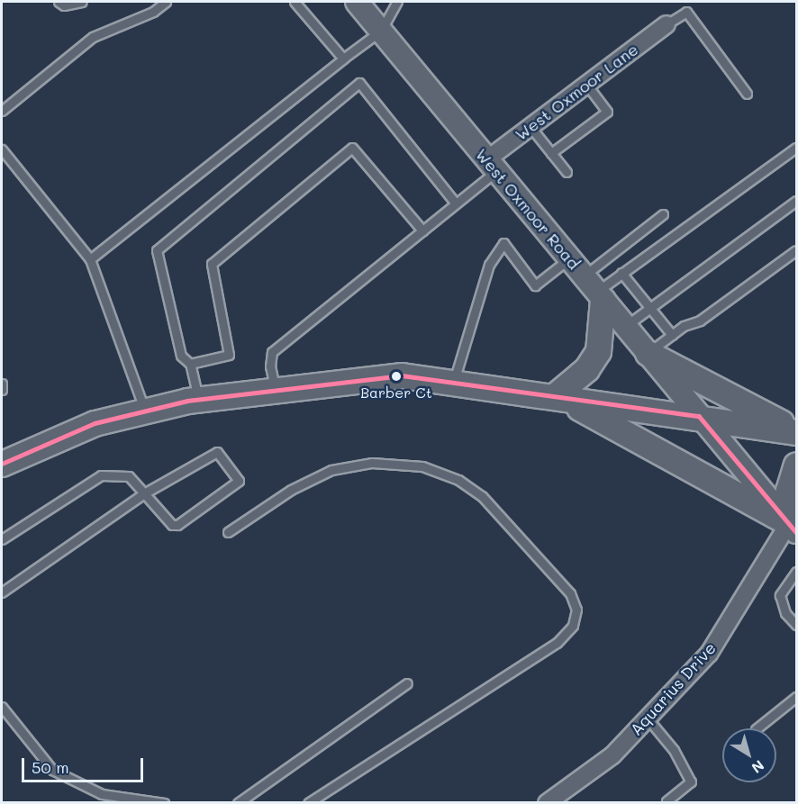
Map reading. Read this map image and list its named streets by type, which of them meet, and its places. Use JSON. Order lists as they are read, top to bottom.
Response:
{
  "streets": {
    "street": ["West Oxmoor Lane", "West Oxmoor Road", "Aquarius Drive"]
  },
  "crossings": [
    ["West Oxmoor Lane", "West Oxmoor Road"],
    ["West Oxmoor Road", "Aquarius Drive"]
  ],
  "places": ["Barber Ct"],
  "scale_bar": "50 m",
  "north": "bottom right"
}
